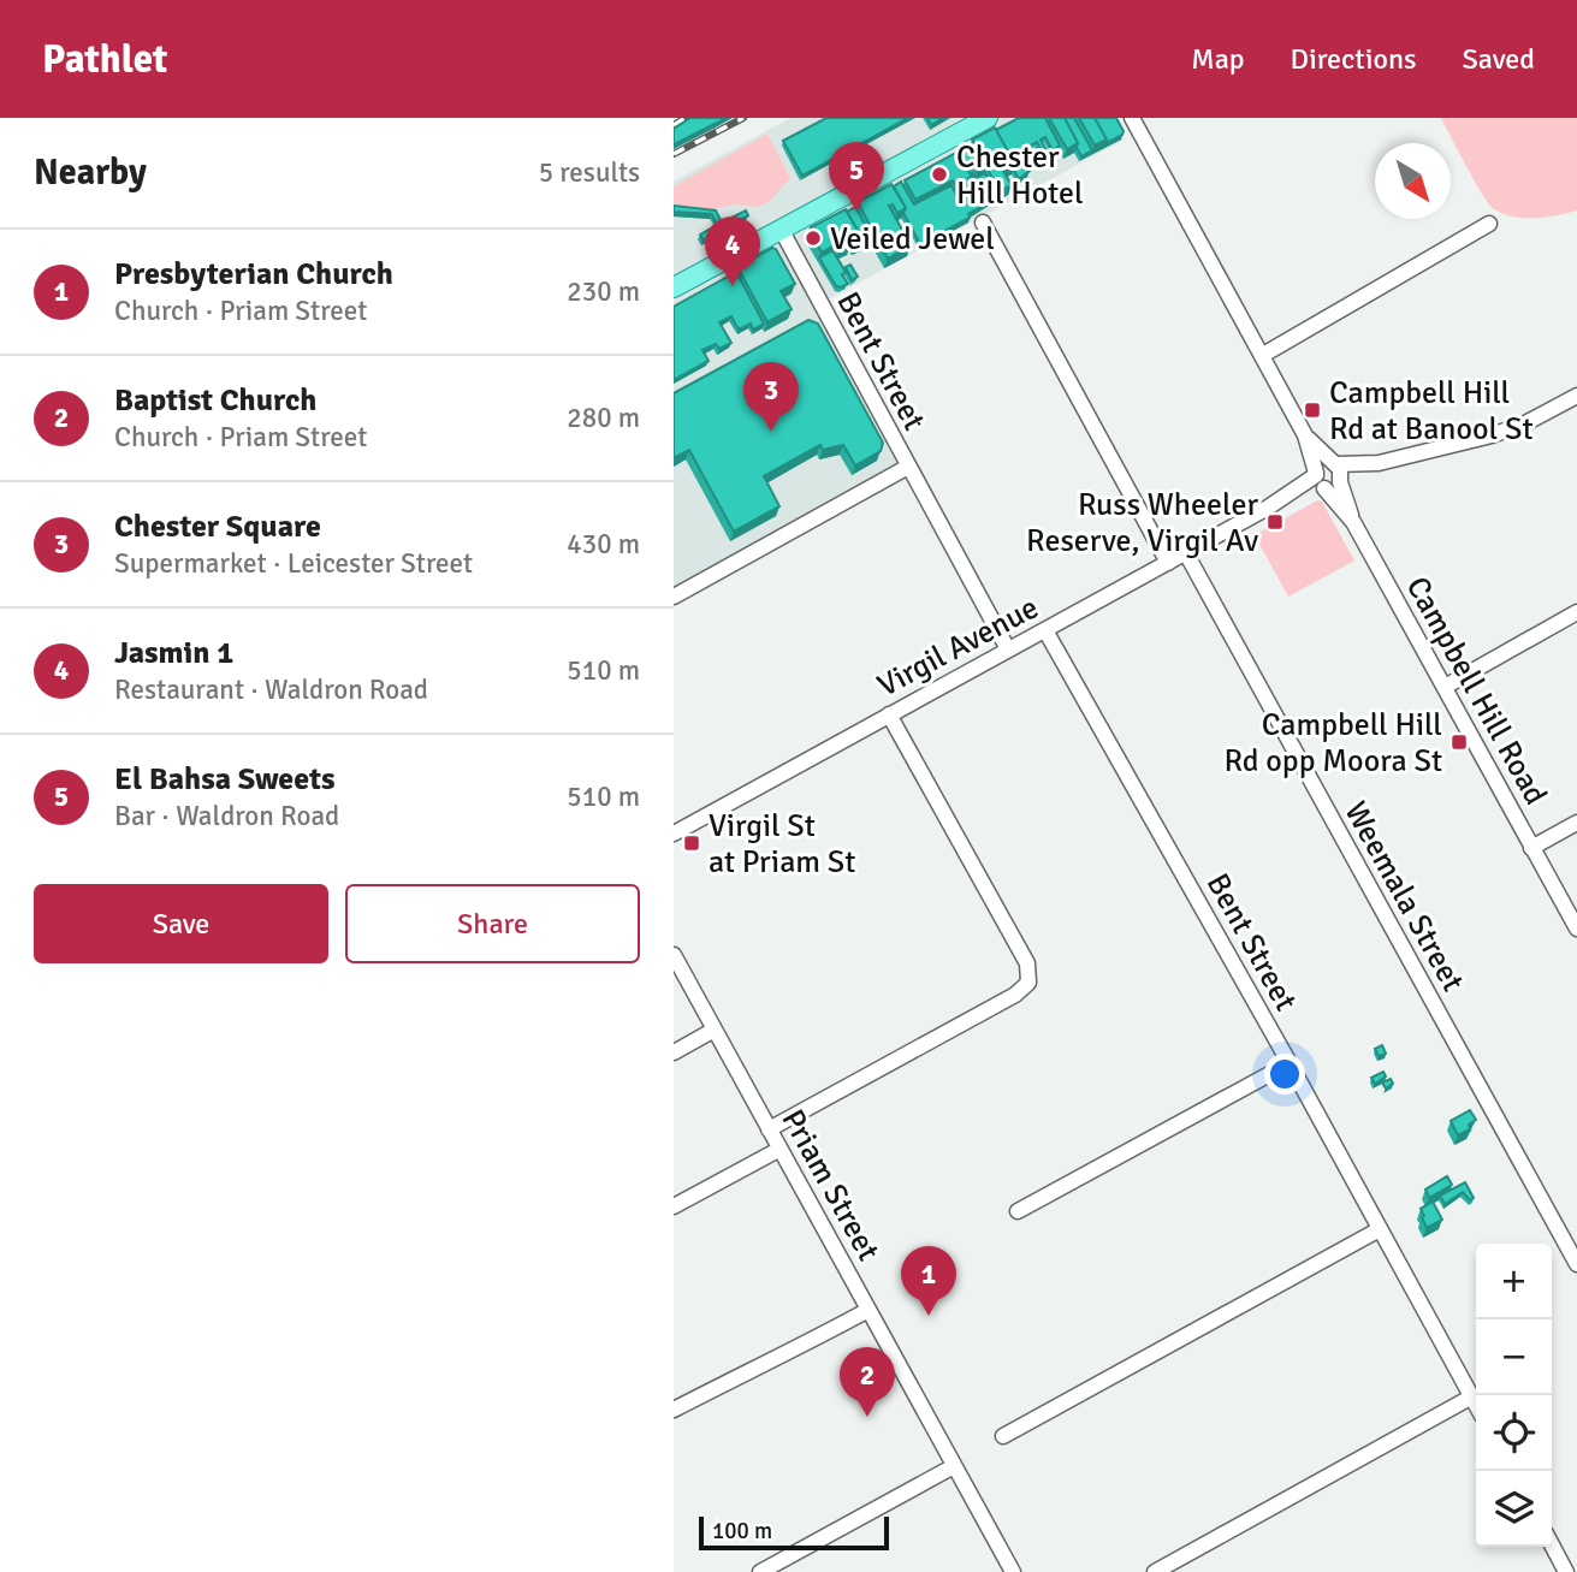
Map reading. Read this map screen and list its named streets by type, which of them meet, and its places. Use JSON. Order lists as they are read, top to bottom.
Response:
{
  "streets": {
    "street": [
      "Bent Street",
      "Virgil Avenue",
      "Campbell Hill Road",
      "Weemala Street",
      "Priam Street"
    ]
  },
  "crossings": [
    ["Bent Street", "Virgil Avenue"],
    ["Virgil Avenue", "Campbell Hill Road"],
    ["Virgil Avenue", "Weemala Street"]
  ],
  "places": {
    "other": ["Chester Hill Hotel", "Veiled Jewel"],
    "transit": [
      "Campbell Hill Rd at Banool St",
      "Russ Wheeler Reserve, Virgil Av",
      "Campbell Hill Rd opp Moora St",
      "Virgil St at Priam St"
    ]
  },
  "scale_bar": "100 m",
  "north": "bottom right",
  "page": {
    "header": "Pathlet",
    "nav": ["Map", "Directions", "Saved"],
    "heading": ["Nearby", "5 results"],
    "pins": [
      "5",
      "4",
      "3",
      "1",
      "2"
    ],
    "list": [
      {
        "mark": "1",
        "name": "Presbyterian Church",
        "note": "Church · Priam Street",
        "value": "230 m"
      },
      {
        "mark": "2",
        "name": "Baptist Church",
        "note": "Church · Priam Street",
        "value": "280 m"
      },
      {
        "mark": "3",
        "name": "Chester Square",
        "note": "Supermarket · Leicester Street",
        "value": "430 m"
      },
      {
        "mark": "4",
        "name": "Jasmin 1",
        "note": "Restaurant · Waldron Road",
        "value": "510 m"
      },
      {
        "mark": "5",
        "name": "El Bahsa Sweets",
        "note": "Bar · Waldron Road",
        "value": "510 m"
      }
    ],
    "buttons": ["Save", "Share"],
    "map_buttons": ["+", "−"],
    "scale": "100 m"
  }
}
